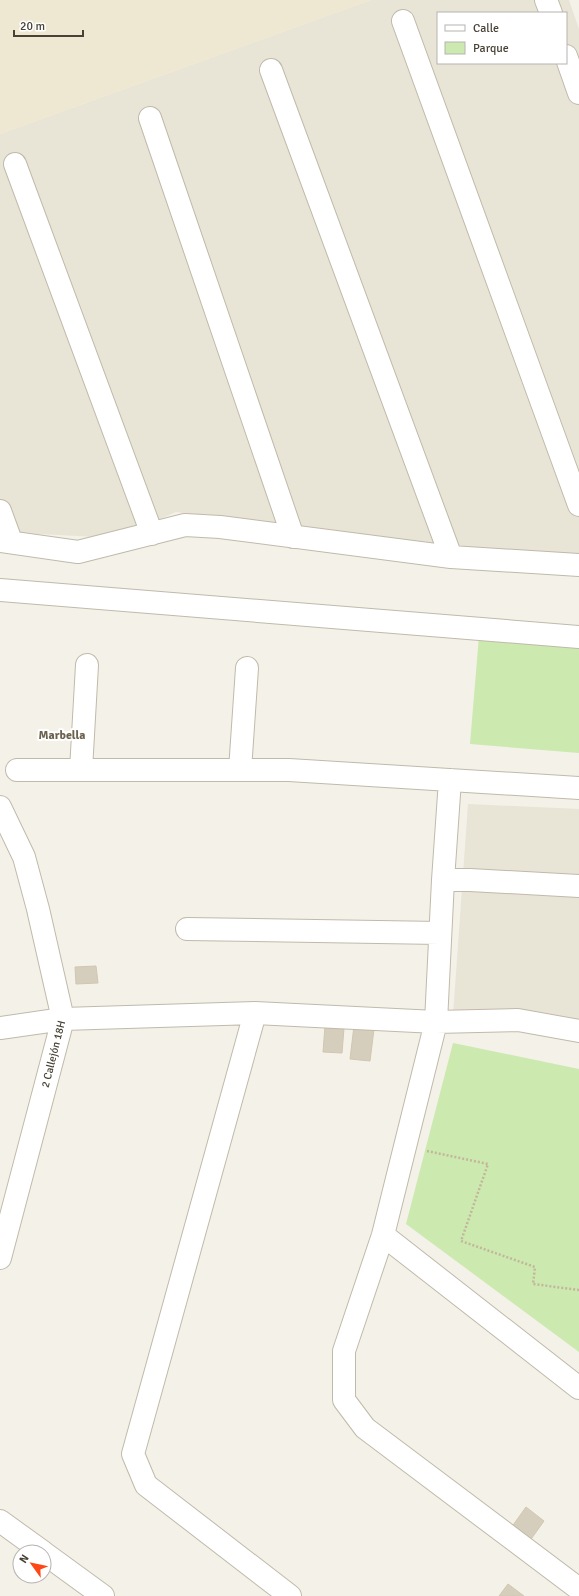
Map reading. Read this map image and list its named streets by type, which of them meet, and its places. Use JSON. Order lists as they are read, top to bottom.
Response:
{
  "streets": {
    "street": ["2 Callejón 18H"]
  },
  "districts": ["Marbella"],
  "legend": ["Calle", "Parque"],
  "scale_bar": "20 m",
  "north": "top left"
}
